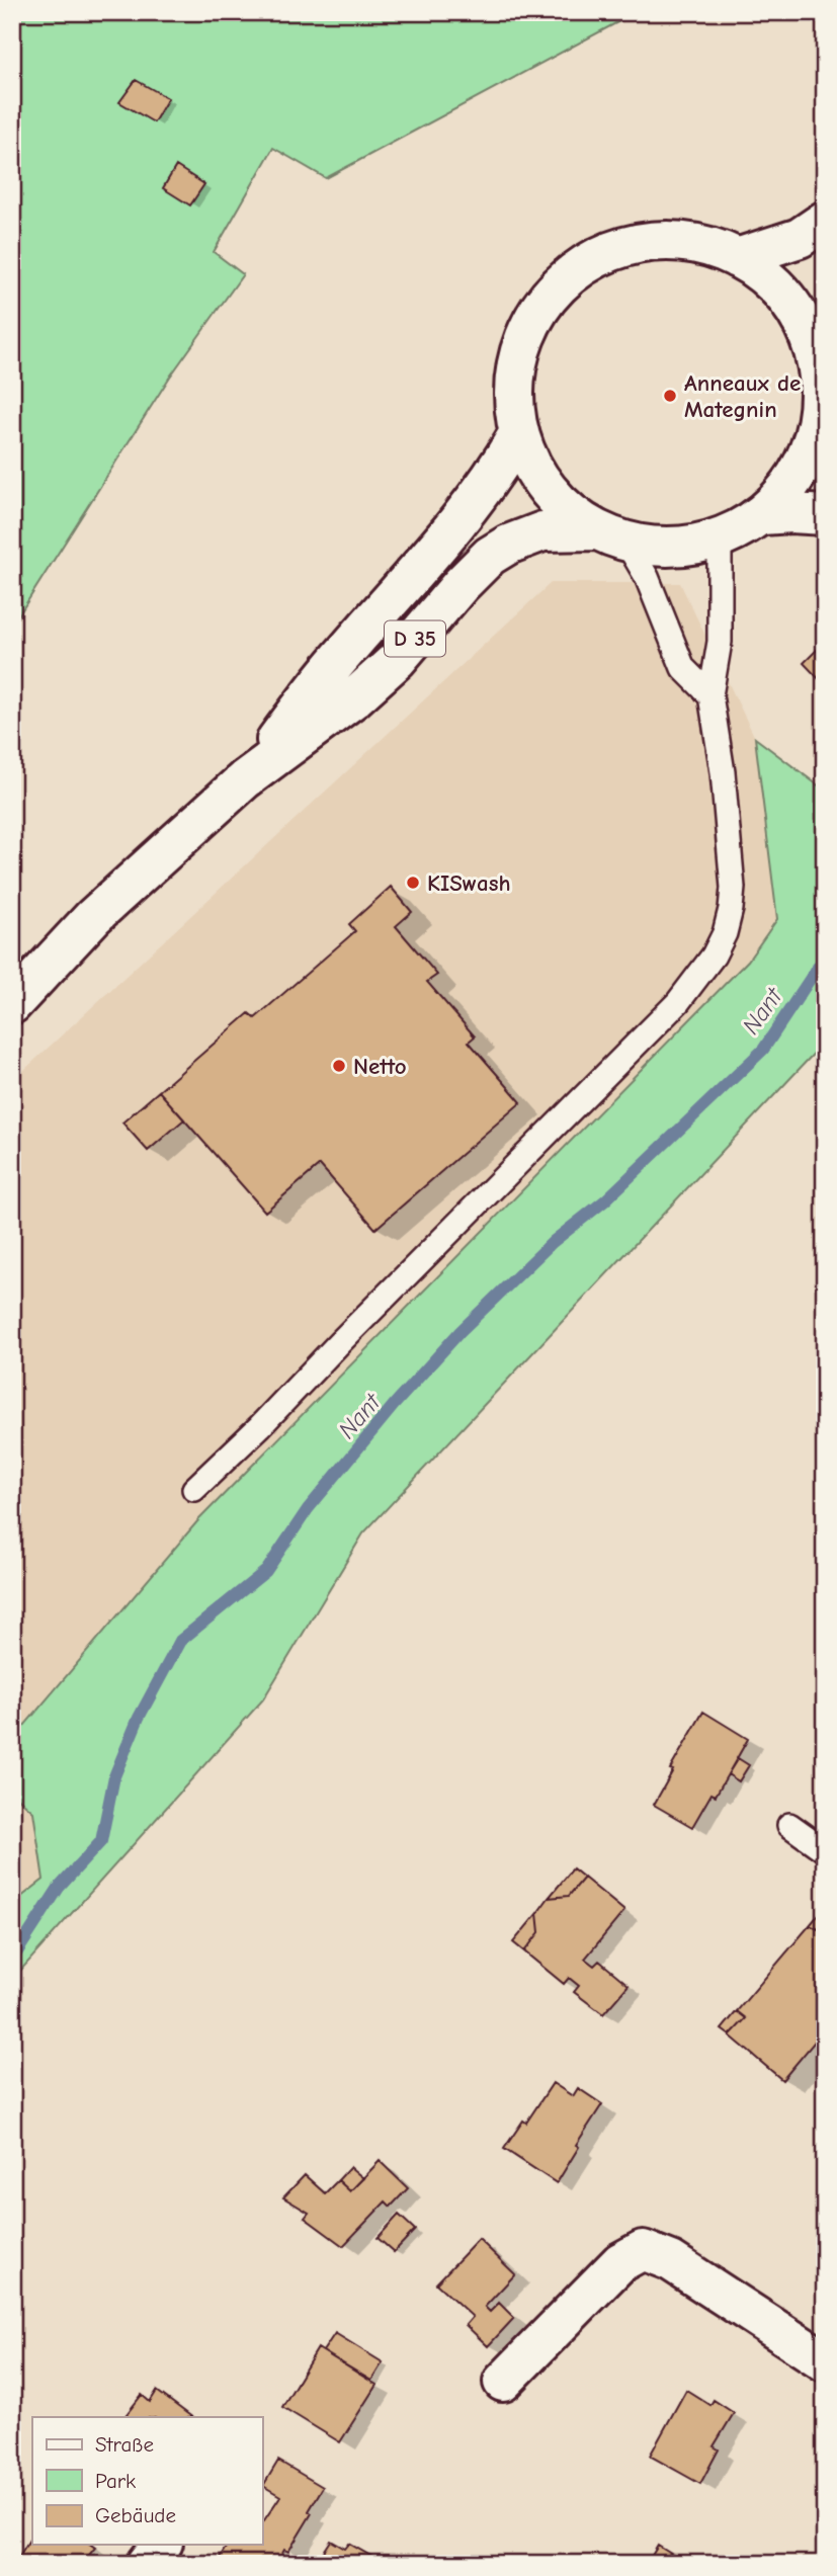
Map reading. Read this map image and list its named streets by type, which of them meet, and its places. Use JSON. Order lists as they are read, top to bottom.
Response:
{
  "streets": {
    "main road": ["D 35"]
  },
  "water": ["Nant"],
  "places": ["Anneaux de Mategnin", "KISwash", "Netto"],
  "legend": ["Straße", "Park", "Gebäude"]
}
